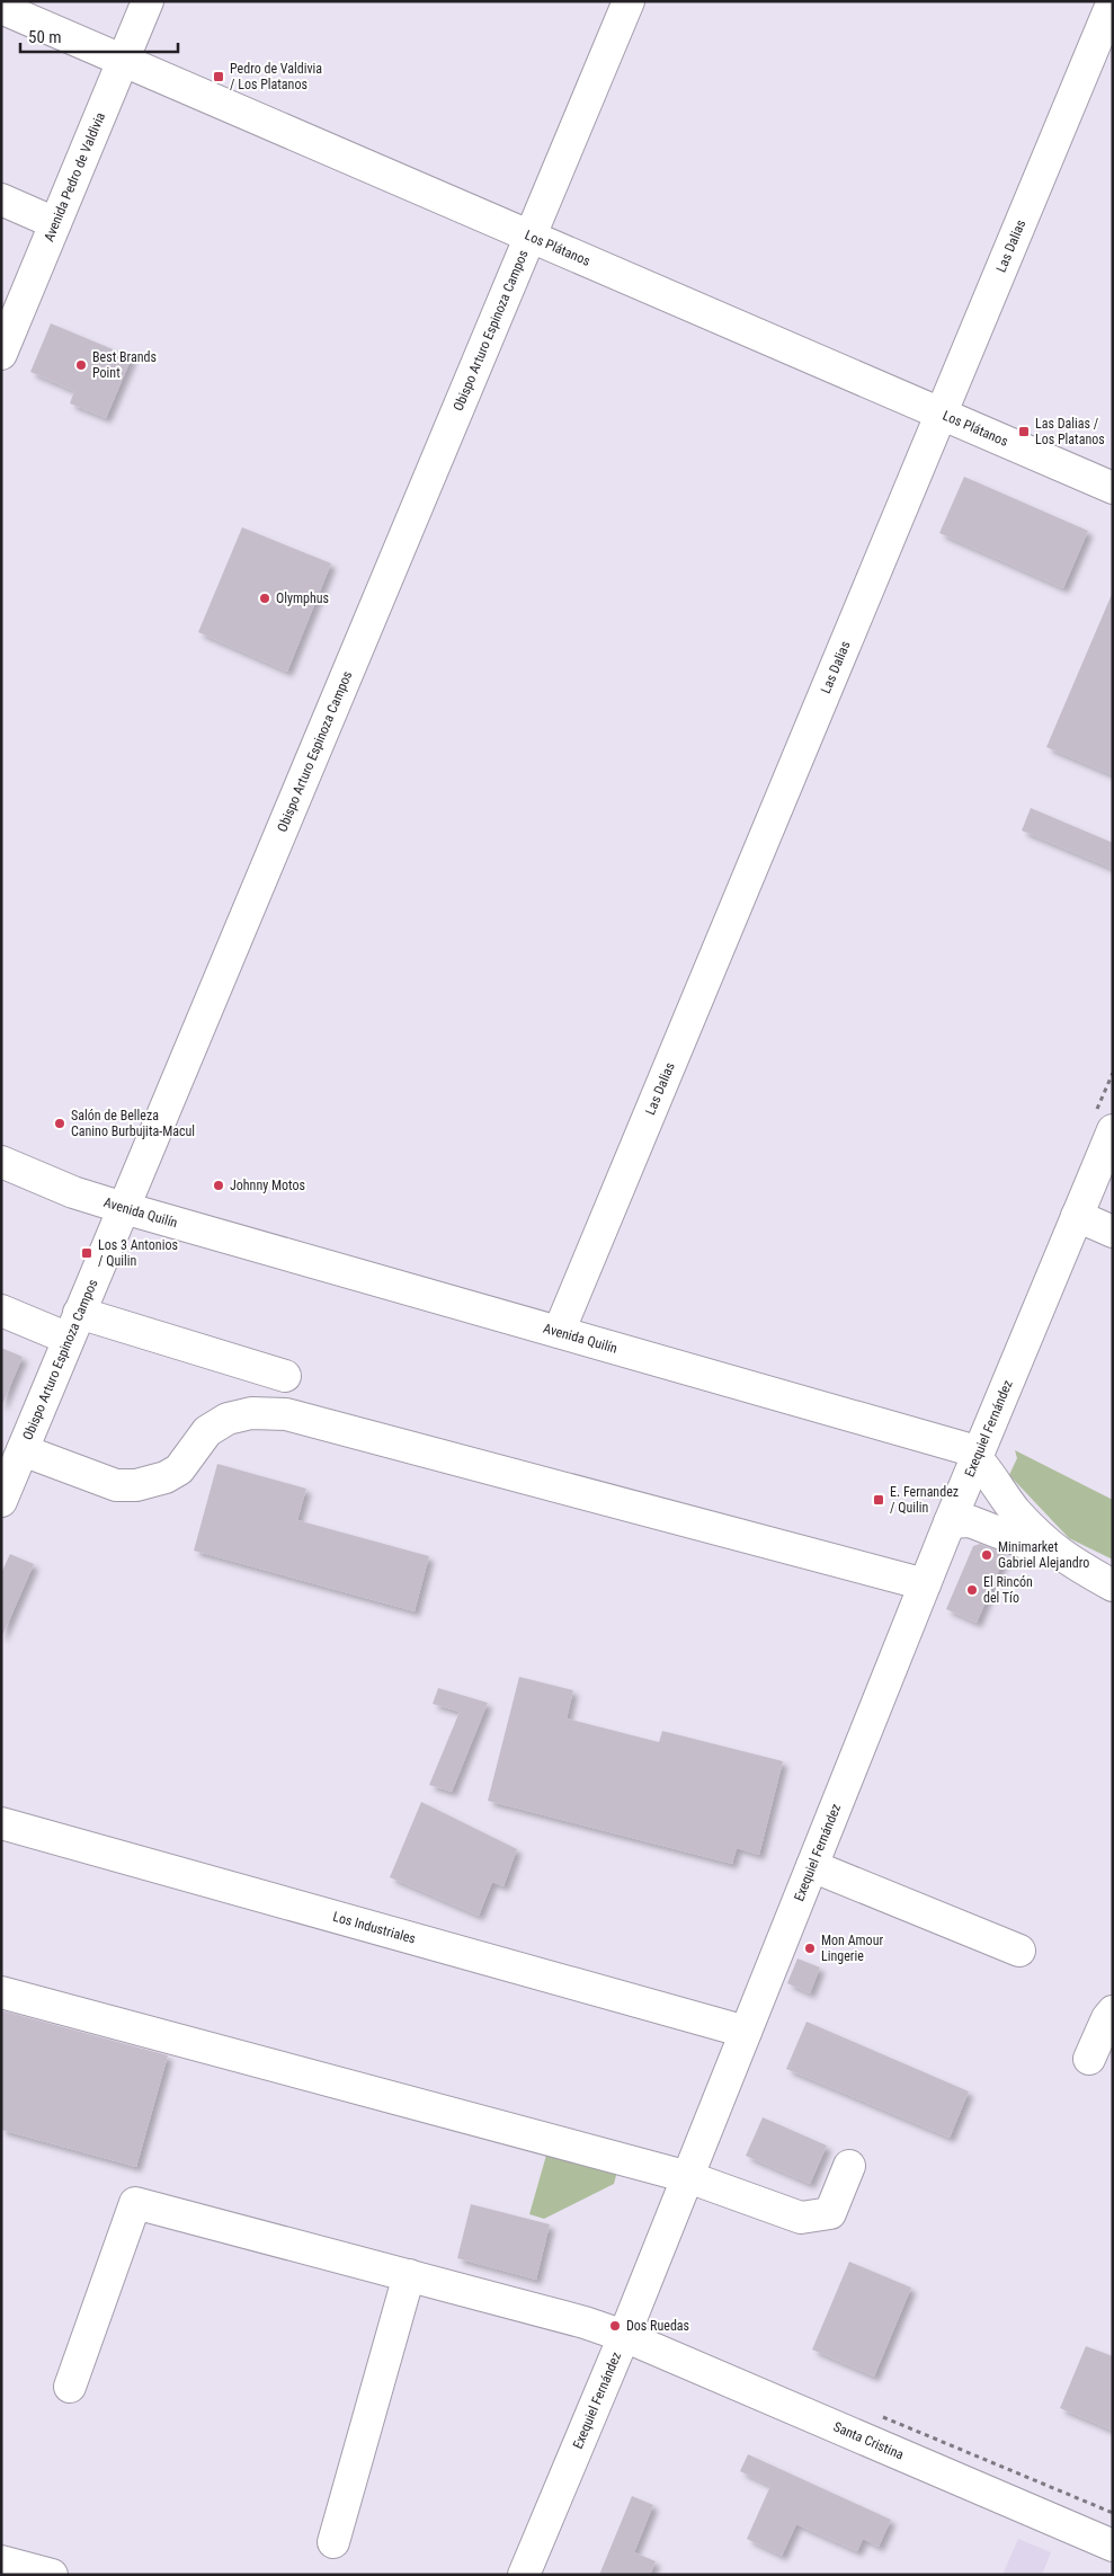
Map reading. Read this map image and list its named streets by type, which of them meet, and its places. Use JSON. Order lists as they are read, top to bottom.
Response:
{
  "streets": {
    "street": [
      "Avenida Pedro de Valdivia",
      "Las Dalias",
      "Los Plátanos",
      "Obispo Arturo Espinoza Campos",
      "Avenida Quilín",
      "Exequiel Fernández",
      "Los Industriales",
      "Santa Cristina"
    ]
  },
  "crossings": [
    ["Avenida Pedro de Valdivia", "Los Plátanos"],
    ["Las Dalias", "Los Plátanos"],
    ["Las Dalias", "Avenida Quilín"],
    ["Los Plátanos", "Obispo Arturo Espinoza Campos"],
    ["Obispo Arturo Espinoza Campos", "Avenida Quilín"],
    ["Avenida Quilín", "Exequiel Fernández"],
    ["Exequiel Fernández", "Los Industriales"],
    ["Exequiel Fernández", "Santa Cristina"]
  ],
  "places": {
    "transit": [
      "Pedro de Valdivia / Los Platanos",
      "Las Dalias / Los Platanos",
      "Los 3 Antonios / Quilin",
      "E. Fernandez / Quilin"
    ],
    "other": [
      "Best Brands Point",
      "Olymphus",
      "Salón de Belleza Canino Burbujita-Macul",
      "Johnny Motos",
      "Minimarket Gabriel Alejandro",
      "El Rincón del Tío",
      "Mon Amour Lingerie",
      "Dos Ruedas"
    ]
  },
  "scale_bar": "50 m"
}
